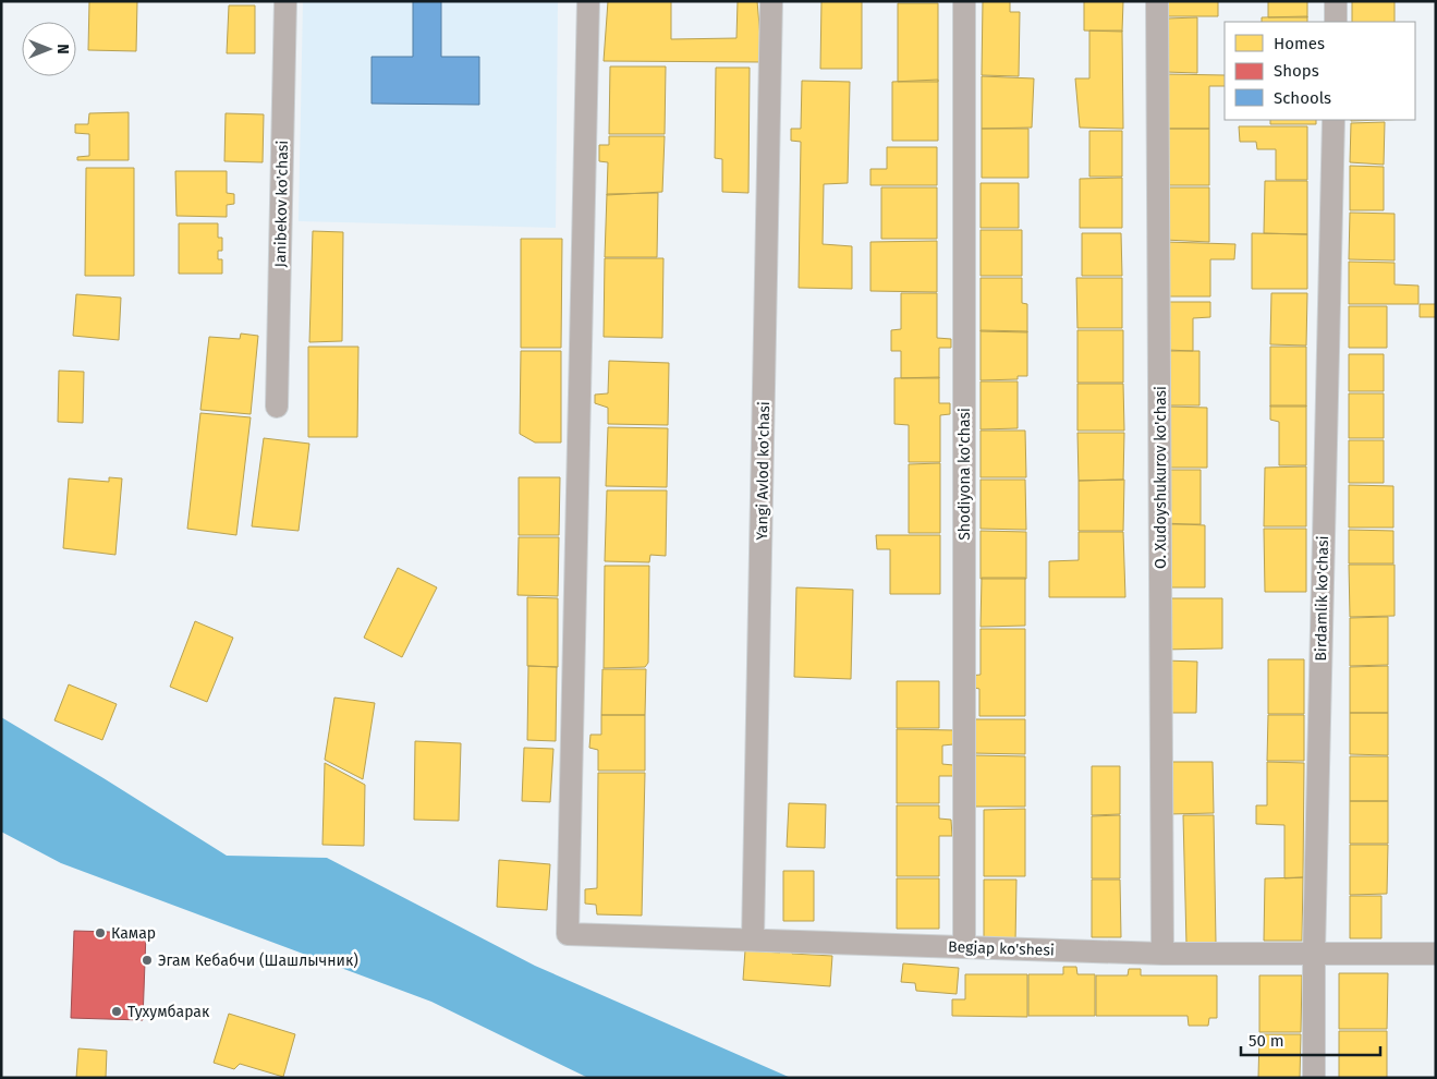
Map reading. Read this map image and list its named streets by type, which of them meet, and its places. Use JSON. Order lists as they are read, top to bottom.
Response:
{
  "streets": {
    "street": [
      "Janibekov ko'chasi",
      "Yangi Avlod ko'chasi",
      "Shodiyona ko'chasi",
      "O. Xudoyshukurov ko'chasi",
      "Birdamlik ko'chasi",
      "Begjap ko'shesi"
    ]
  },
  "crossings": [
    ["Yangi Avlod ko'chasi", "Begjap ko'shesi"],
    ["Shodiyona ko'chasi", "Begjap ko'shesi"],
    ["O. Xudoyshukurov ko'chasi", "Begjap ko'shesi"],
    ["Birdamlik ko'chasi", "Begjap ko'shesi"]
  ],
  "places": ["Камар", "Эгам Кебабчи (Шашлычник)", "Тухумбарак"],
  "legend": ["Homes", "Shops", "Schools"],
  "scale_bar": "50 m",
  "north": "right"
}
